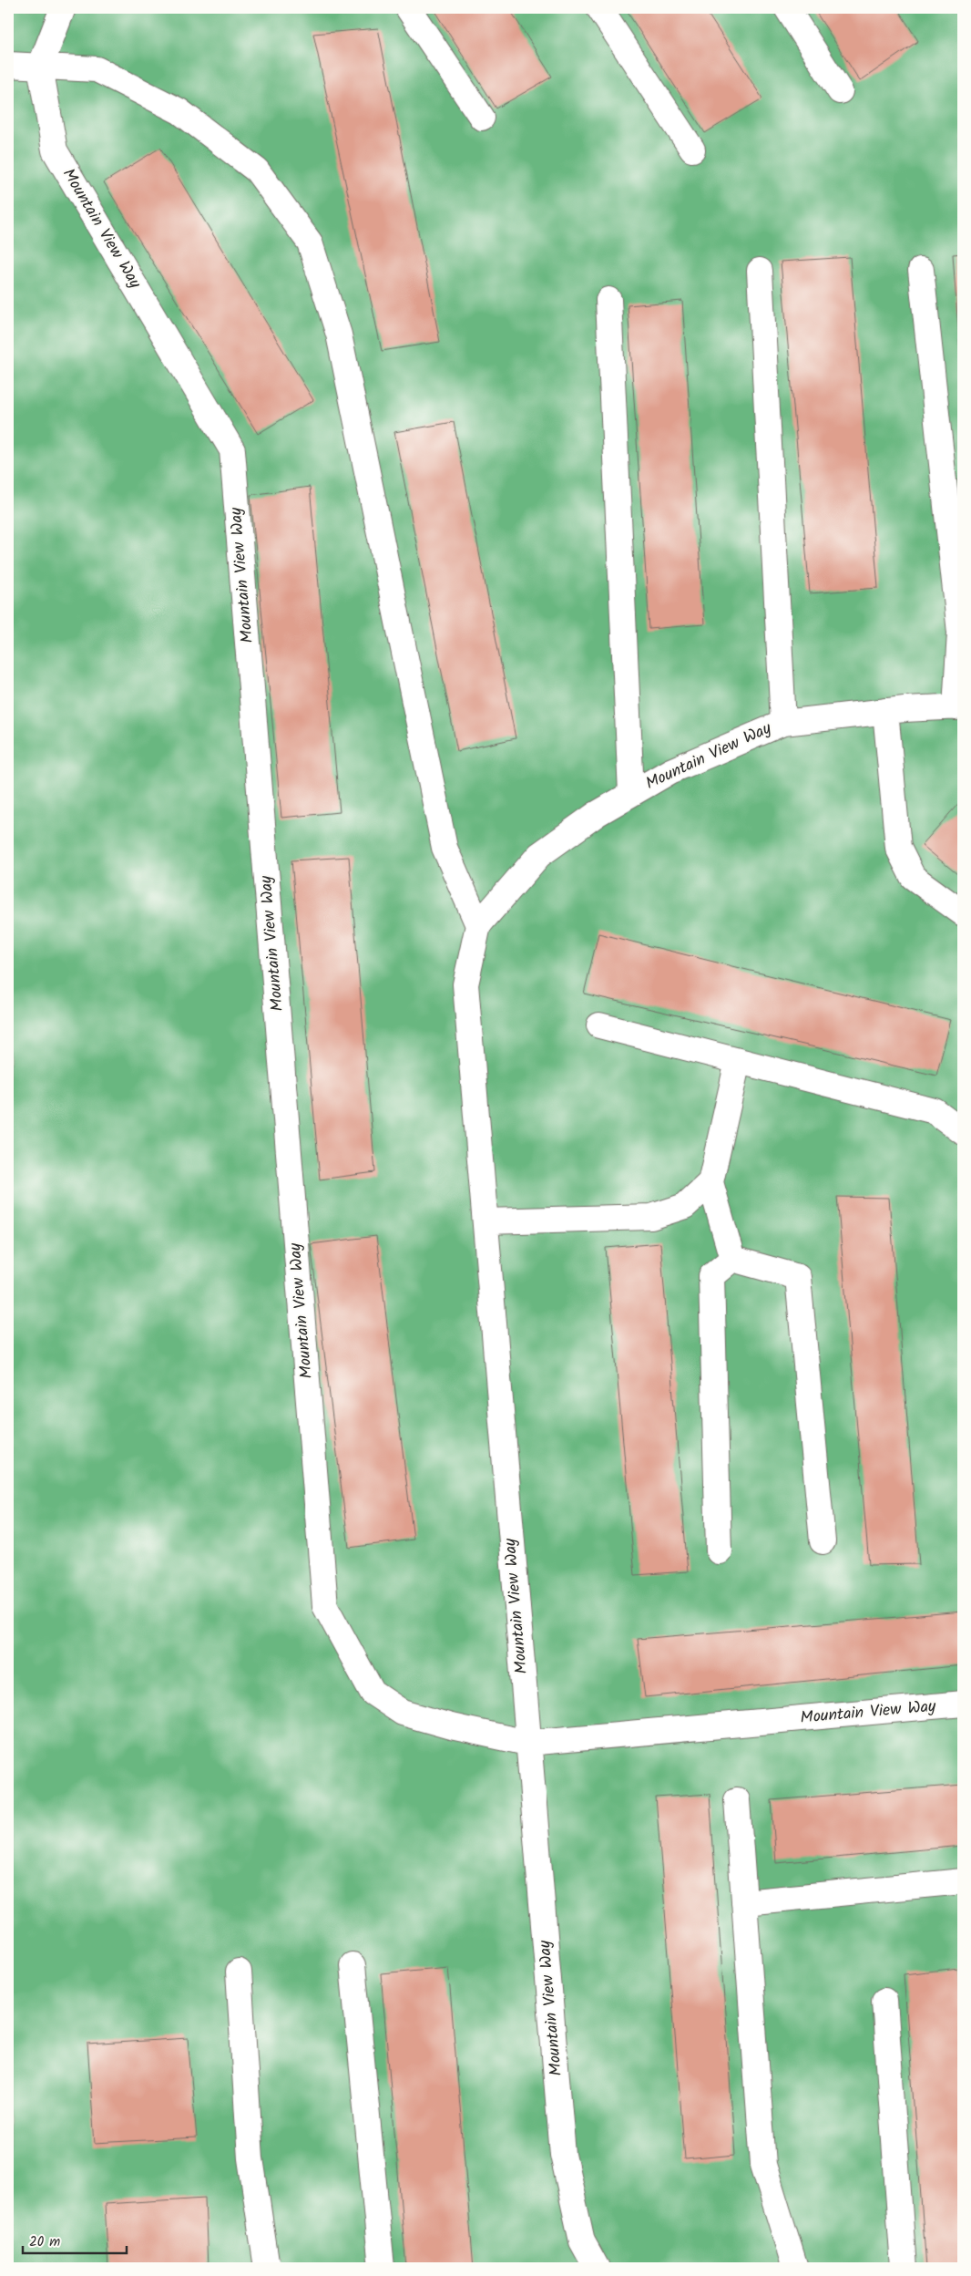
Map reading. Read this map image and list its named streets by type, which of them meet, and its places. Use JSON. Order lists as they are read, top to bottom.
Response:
{
  "streets": {
    "street": ["Mountain View Way"]
  },
  "scale_bar": "20 m"
}
